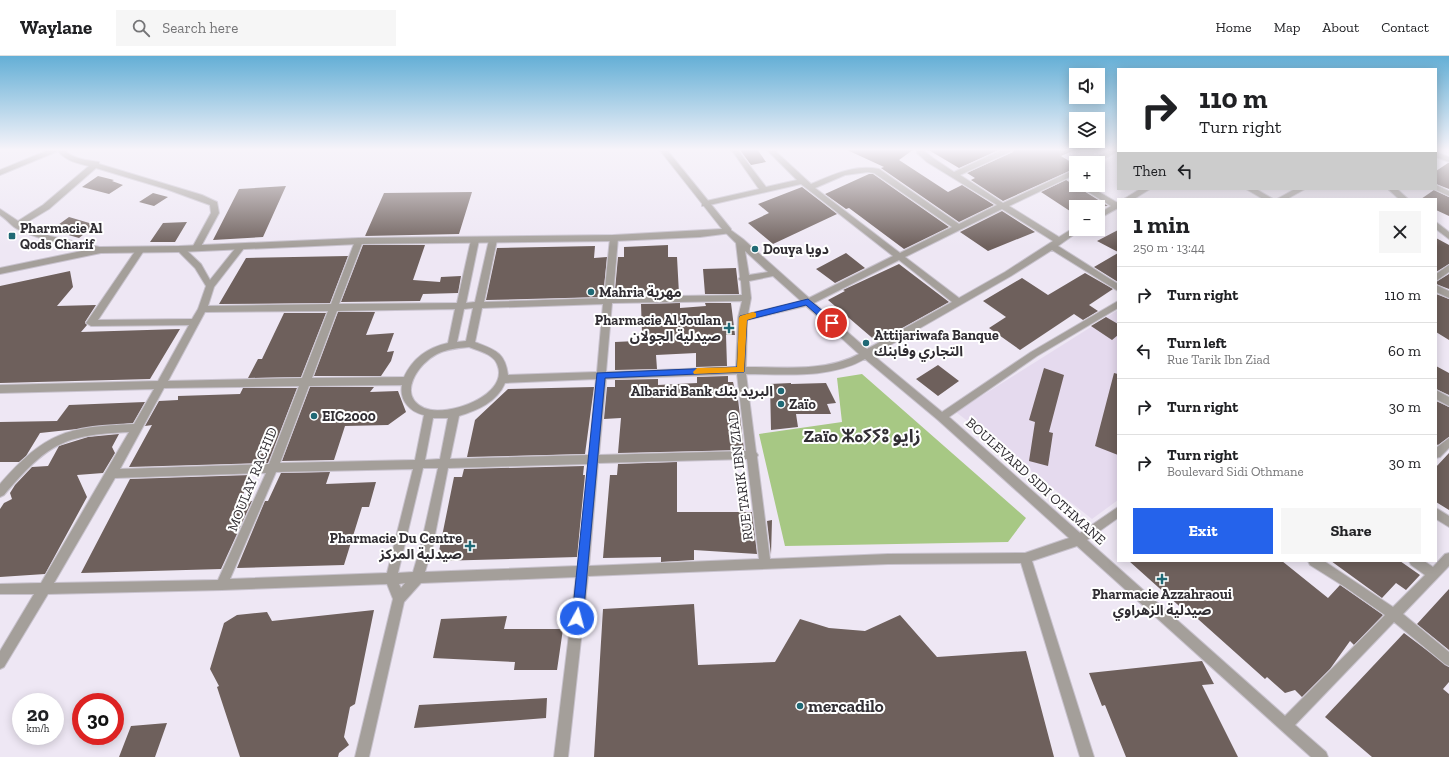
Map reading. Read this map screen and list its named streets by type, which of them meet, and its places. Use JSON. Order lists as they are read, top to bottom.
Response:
{
  "streets": {
    "street": ["RUE TARIK IBN ZIAD", "MOULAY RACHID", "BOULEVARD SIDI OTHMANE"]
  },
  "crossings": [
    ["RUE TARIK IBN ZIAD", "BOULEVARD SIDI OTHMANE"]
  ],
  "districts": ["Zaïo ⵣⴰⵢⵢⵓ زايو"],
  "places": {
    "transit": ["Pharmacie Al Qods Charif"],
    "other": [
      "Douya دويا",
      "Mahria مهرية",
      "Attijariwafa Banque التجاري وفابنك",
      "Albarid Bank البريد بنك",
      "Zaïo",
      "EIC2000",
      "mercadilo"
    ],
    "health": ["Pharmacie Al Joulan صيدلية الجولان", "Pharmacie Du Centre صيدلية المركز", "Pharmacie Azzahraoui صيدلية الزهراوي"]
  },
  "page": {
    "header": "Waylane",
    "search": "Search here",
    "nav": [
      "Home",
      "Map",
      "About",
      "Contact"
    ],
    "map_buttons": ["+", "−"],
    "turn": ["110 m", "Turn right"],
    "then": "Then",
    "heading": ["1 min", "250 m · 13:44"],
    "list": [
      {
        "name": "Turn right",
        "value": "110 m"
      },
      {
        "name": "Turn left",
        "note": "Rue Tarik Ibn Ziad",
        "value": "60 m"
      },
      {
        "name": "Turn right",
        "value": "30 m"
      },
      {
        "name": "Turn right",
        "note": "Boulevard Sidi Othmane",
        "value": "30 m"
      }
    ],
    "buttons": ["Exit", "Share"],
    "speed": "20 km/h",
    "limit": "30"
  }
}
